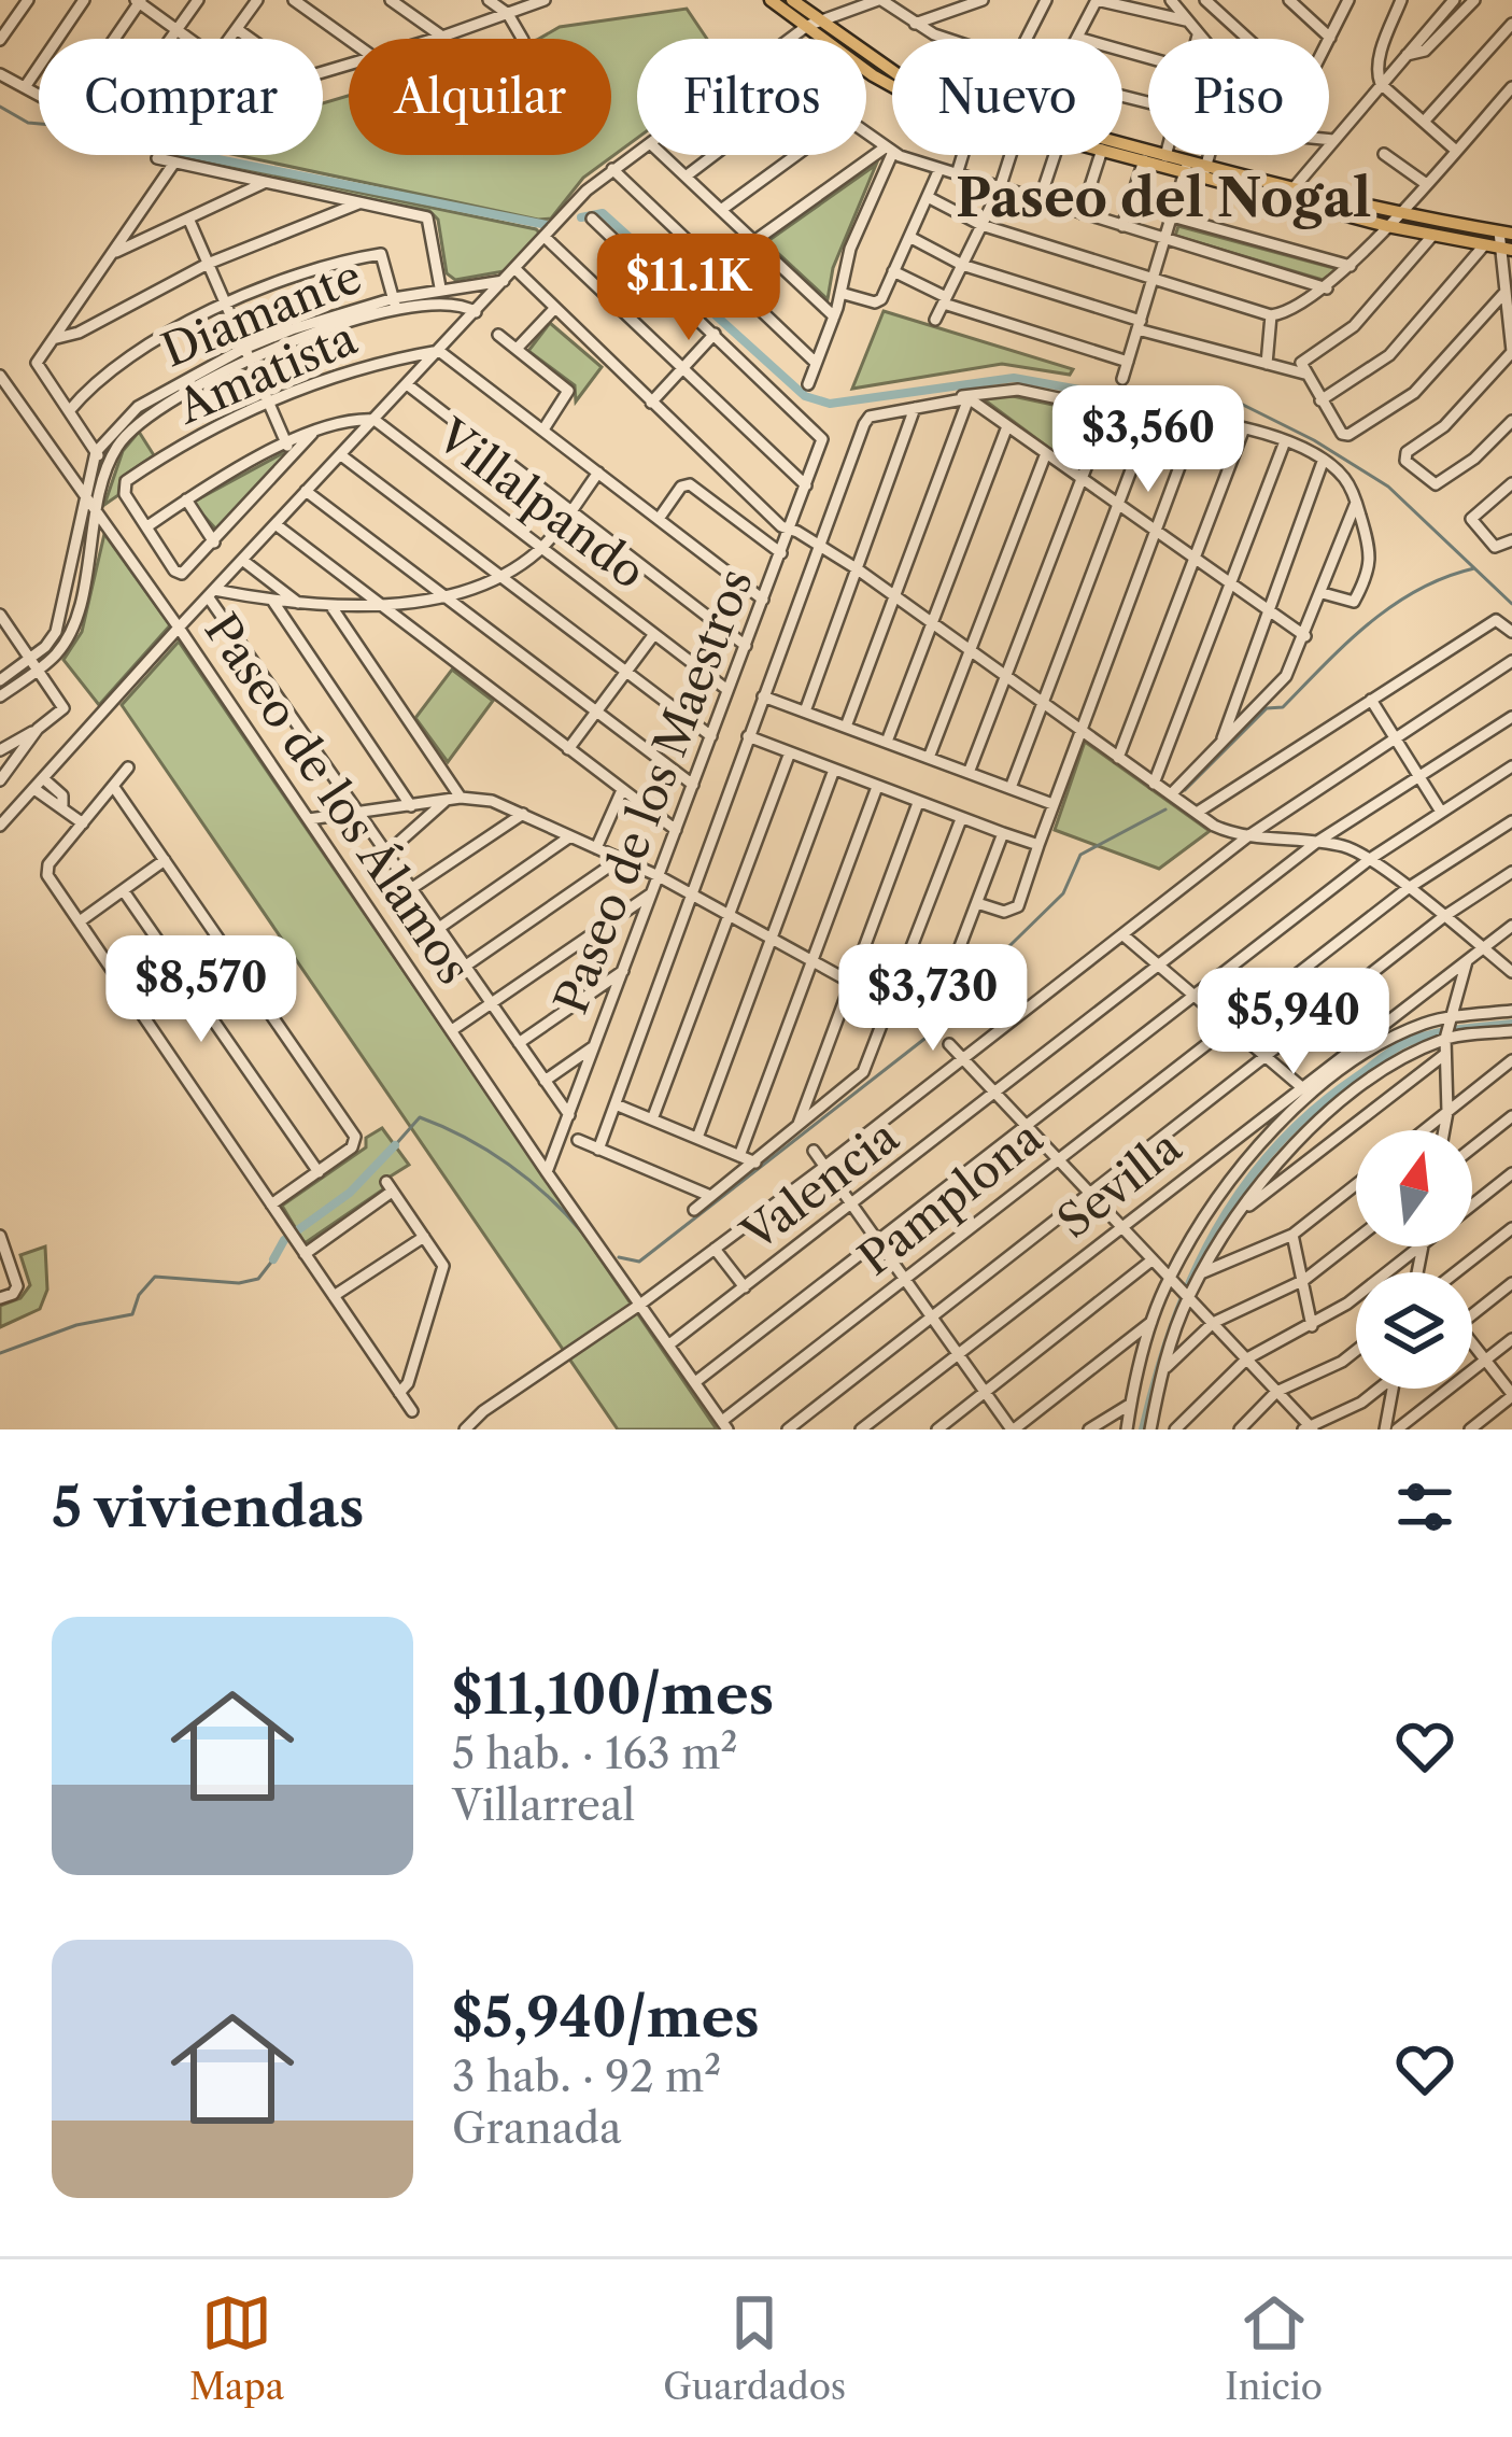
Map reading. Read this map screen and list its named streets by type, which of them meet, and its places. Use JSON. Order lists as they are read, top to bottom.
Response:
{
  "streets": {
    "street": [
      "Diamante",
      "Amatista",
      "Villalpando",
      "Paseo de los Maestros",
      "Paseo de los Álamos",
      "Sevilla",
      "Valencia",
      "Pamplona"
    ]
  },
  "crossings": [
    ["Diamante", "Paseo de los Álamos"],
    ["Villalpando", "Paseo de los Maestros"],
    ["Paseo de los Maestros", "Paseo de los Álamos"],
    ["Paseo de los Álamos", "Valencia"],
    ["Paseo de los Álamos", "Pamplona"]
  ],
  "districts": ["Paseo del Nogal"],
  "north": "top",
  "page": {
    "chip": [
      "Comprar",
      "Alquilar",
      "Filtros",
      "Nuevo",
      "Piso"
    ],
    "price": [
      "$11.1K",
      "$3,560",
      "$8,570",
      "$3,730",
      "$5,940"
    ],
    "heading": "5 viviendas",
    "list": [
      {
        "name": "$11,100/mes",
        "note": "5 hab. · 163 m² · Villarreal"
      },
      {
        "name": "$5,940/mes",
        "note": "3 hab. · 92 m² · Granada"
      }
    ],
    "tabs": ["Mapa", "Guardados", "Inicio"]
  }
}
